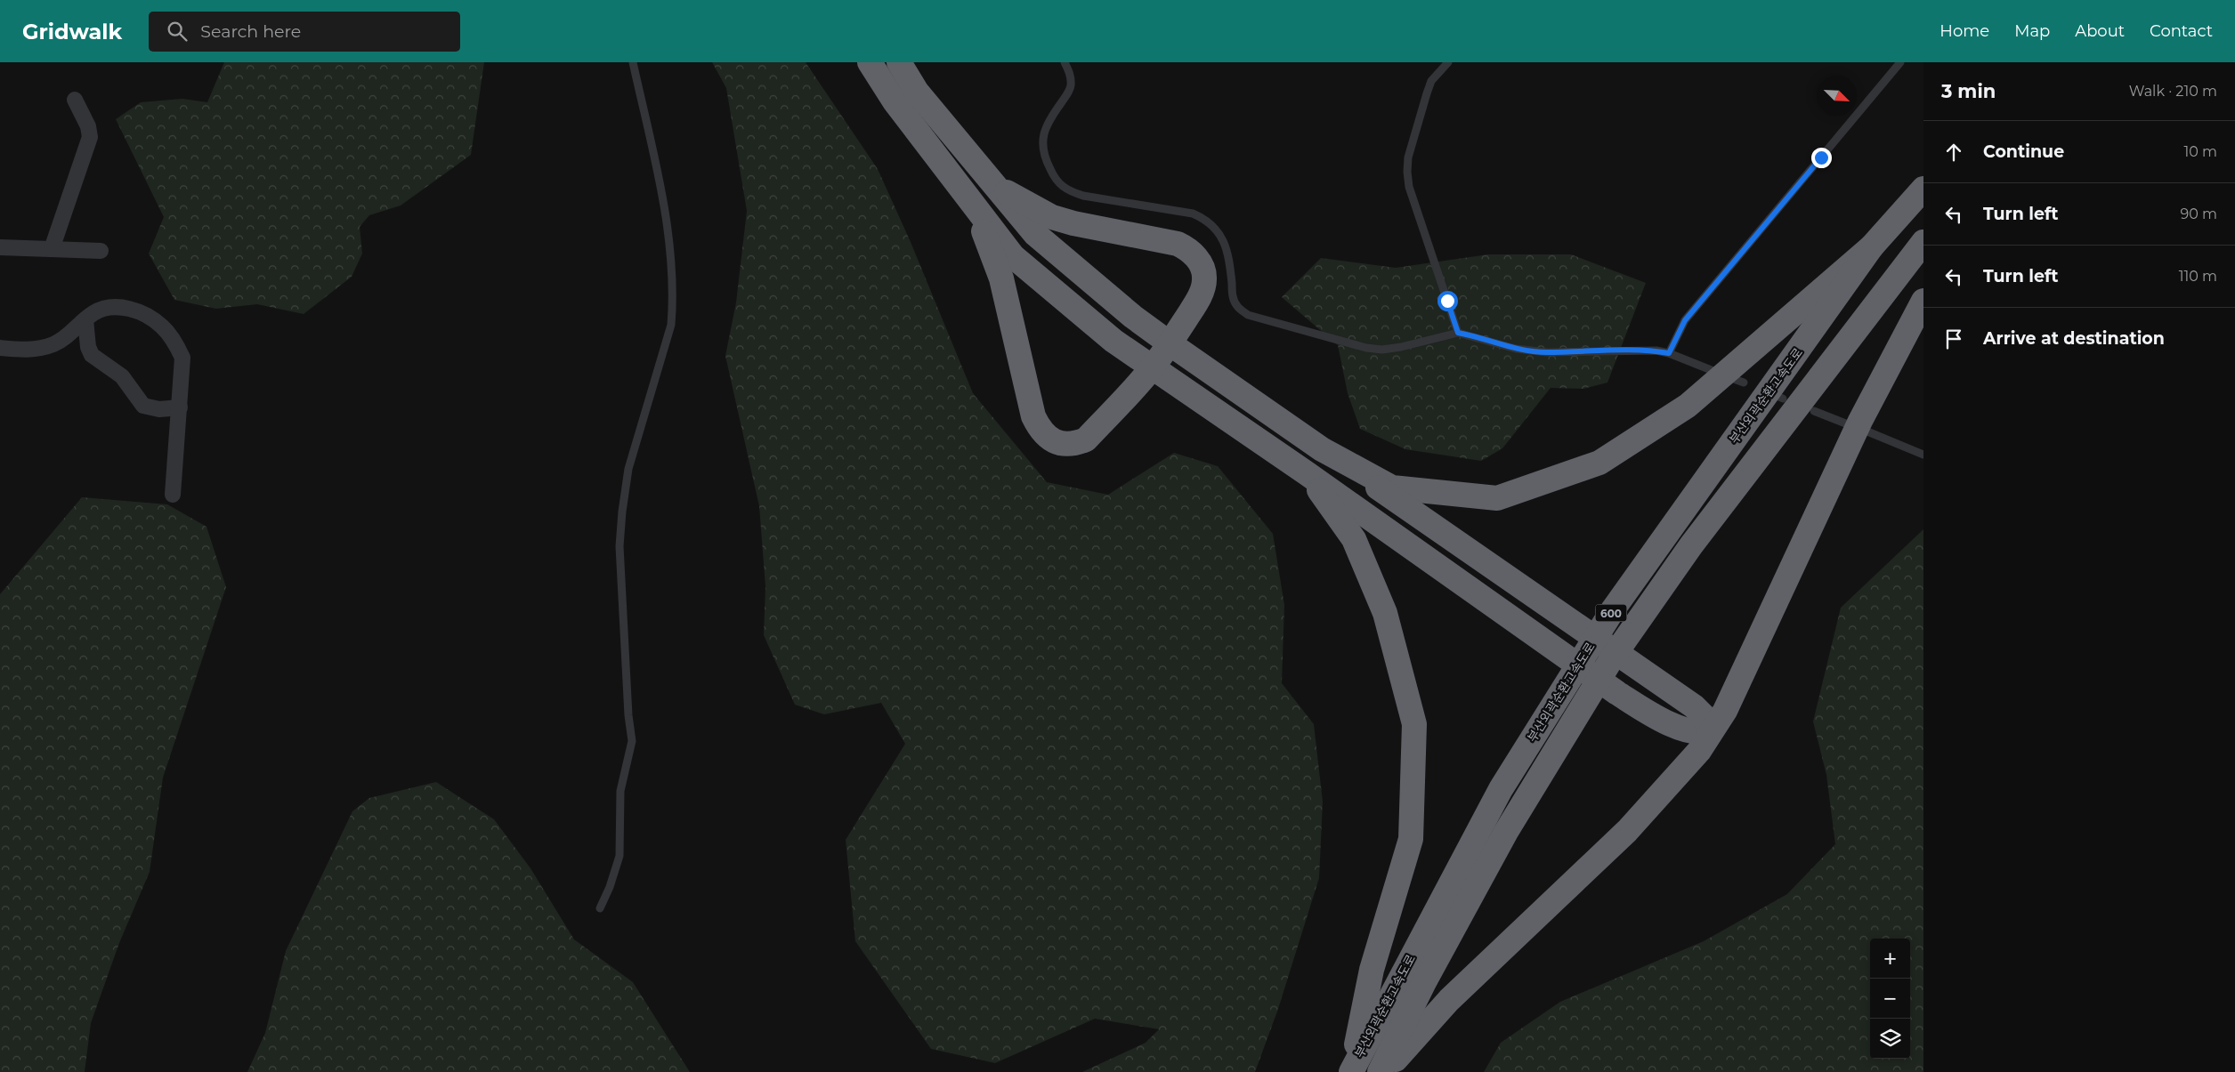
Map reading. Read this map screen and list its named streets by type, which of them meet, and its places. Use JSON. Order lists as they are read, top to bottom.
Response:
{
  "streets": {
    "highway": ["부산외곽순환고속도로", "600"]
  },
  "north": "bottom right",
  "page": {
    "header": "Gridwalk",
    "search": "Search here",
    "nav": [
      "Home",
      "Map",
      "About",
      "Contact"
    ],
    "heading": ["3 min", "Walk · 210 m"],
    "list": [
      ["Continue", "10 m"],
      ["Turn left", "90 m"],
      ["Turn left", "110 m"],
      "Arrive at destination"
    ],
    "map_buttons": ["+", "−"]
  }
}
